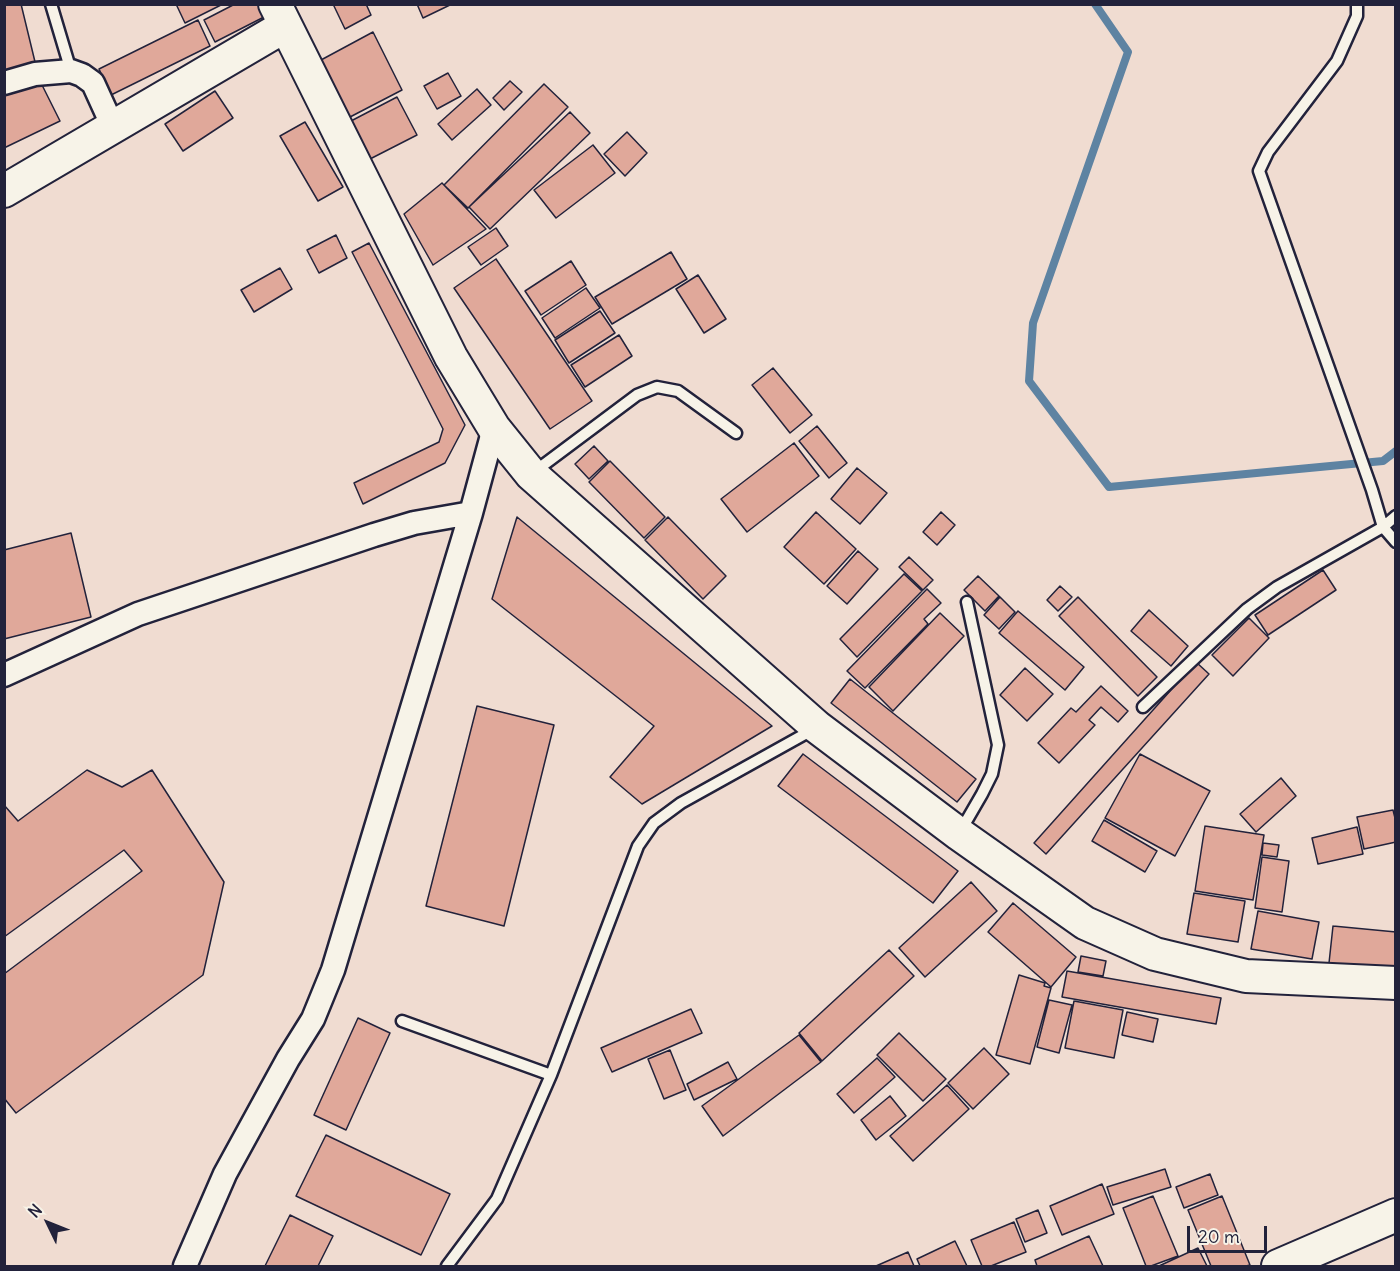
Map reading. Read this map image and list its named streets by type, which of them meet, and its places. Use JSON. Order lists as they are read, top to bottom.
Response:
{
  "scale_bar": "20 m",
  "north": "top left"
}
